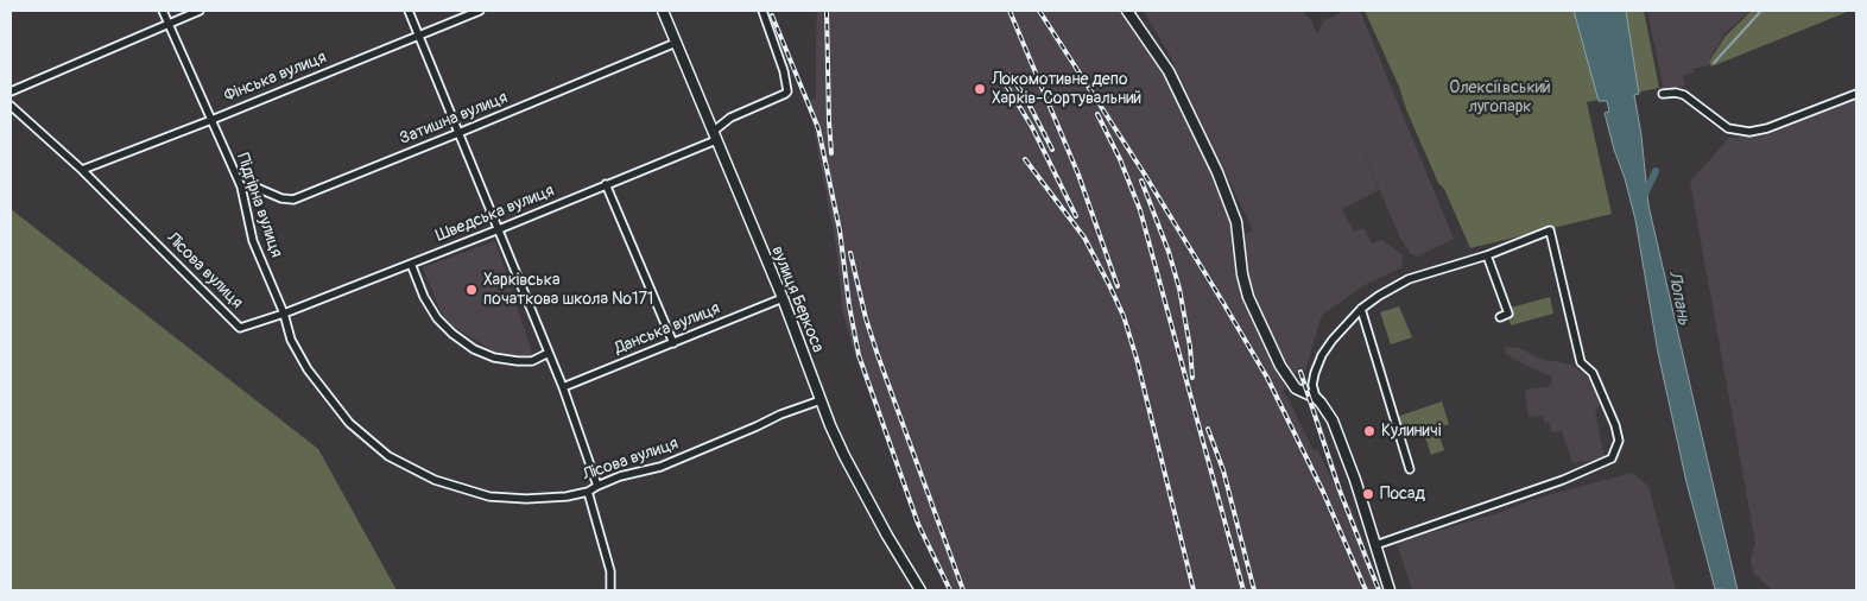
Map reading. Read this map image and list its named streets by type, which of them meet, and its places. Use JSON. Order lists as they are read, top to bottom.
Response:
{
  "streets": {
    "street": [
      "Фінська вулиця",
      "Затишна вулиця",
      "Підгірна вулиця",
      "Шведська вулиця",
      "Лісова вулиця",
      "вулиця Беркоса",
      "Данська вулиця"
    ]
  },
  "crossings": [
    ["Фінська вулиця", "Підгірна вулиця"],
    ["Фінська вулиця", "Лісова вулиця"],
    ["Затишна вулиця", "Підгірна вулиця"],
    ["Затишна вулиця", "вулиця Беркоса"],
    ["Підгірна вулиця", "Шведська вулиця"],
    ["Підгірна вулиця", "Лісова вулиця"],
    ["Шведська вулиця", "Лісова вулиця"],
    ["Шведська вулиця", "вулиця Беркоса"],
    ["Лісова вулиця", "вулиця Беркоса"],
    ["вулиця Беркоса", "Данська вулиця"]
  ],
  "water": ["Лопань"],
  "parks": ["Олексіївський лугопарк"],
  "places": [
    "Локомотивне депо Харків-Сортувальний",
    "Харківська початкова школа №171",
    "Кулиничі",
    "Посад"
  ]
}
